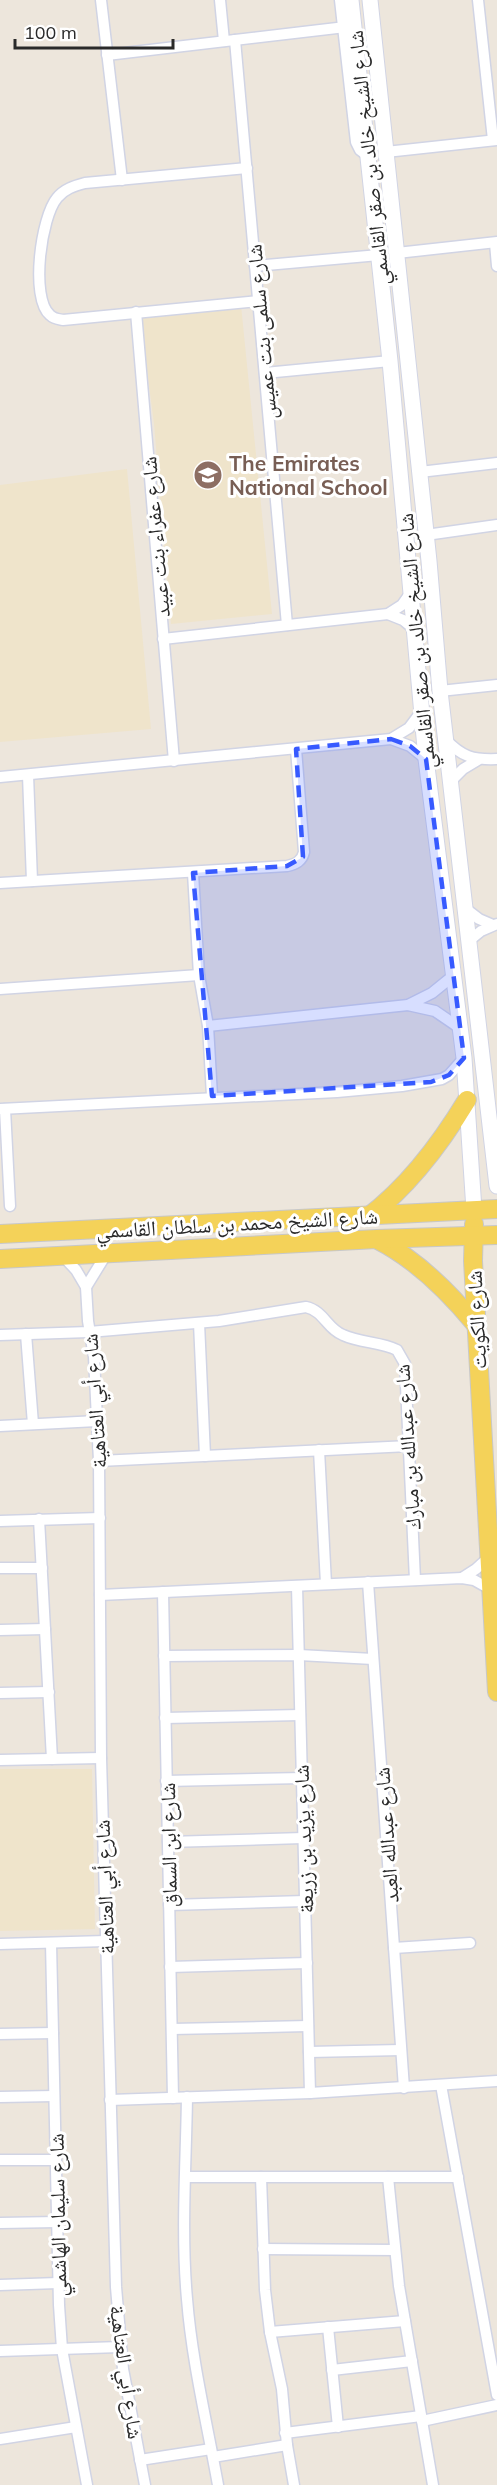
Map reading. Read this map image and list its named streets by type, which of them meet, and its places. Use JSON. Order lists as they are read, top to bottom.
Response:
{
  "streets": {
    "main road": ["شارع الشيخ خالد بن صقر القاسمي", "شارع الشيخ محمد بن سلطان القاسمي", "شارع الكويت"],
    "street": [
      "شارع سلمى بنت عميس",
      "شارع عفراء بنت عبيد",
      "شارع أبي العتاهية",
      "شارع عبدالله بن مبارك",
      "شارع عبدالله العبد",
      "شارع يزيد بن زريعة",
      "شارع ابن السماق",
      "شارع سليمان الهاشمي"
    ]
  },
  "crossings": [
    ["شارع الشيخ خالد بن صقر القاسمي", "شارع الشيخ محمد بن سلطان القاسمي"],
    ["شارع الشيخ خالد بن صقر القاسمي", "شارع الكويت"],
    ["شارع الشيخ محمد بن سلطان القاسمي", "شارع الكويت"],
    ["شارع أبي العتاهية", "شارع عبدالله بن مبارك"]
  ],
  "places": {
    "school or university": ["The Emirates National School"]
  },
  "scale_bar": "100 m"
}
